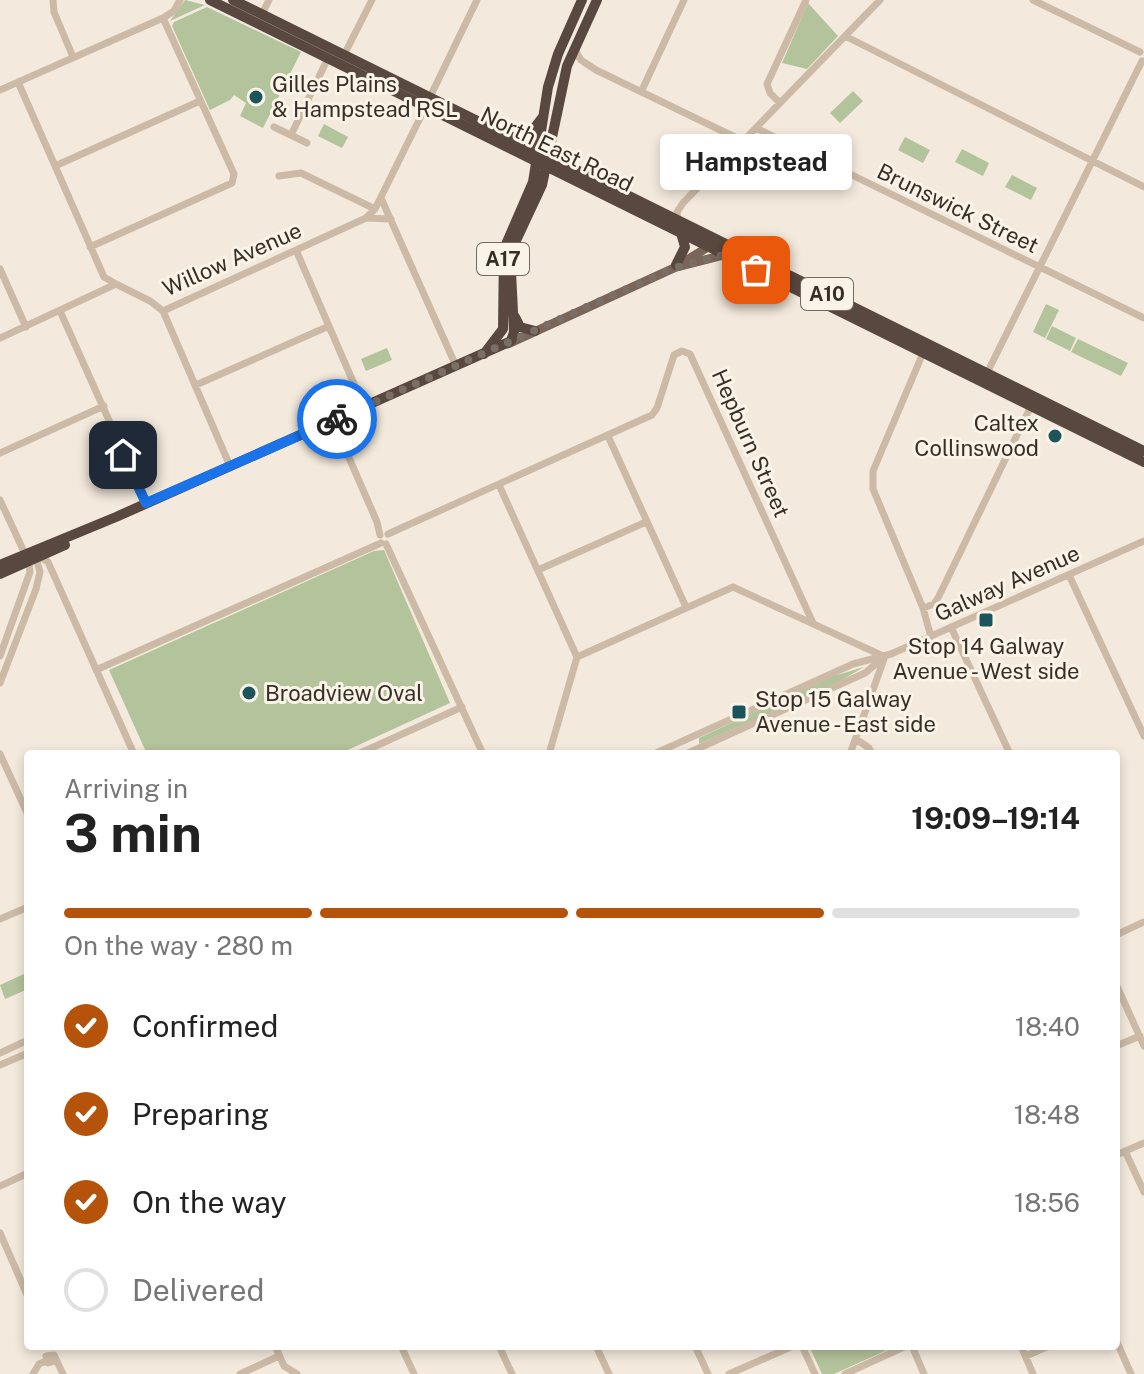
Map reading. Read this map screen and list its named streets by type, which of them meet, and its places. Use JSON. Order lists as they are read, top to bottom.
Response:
{
  "streets": {
    "highway": ["North East Road", "A17", "A10"],
    "street": [
      "Brunswick Street",
      "Willow Avenue",
      "Hepburn Street",
      "Galway Avenue"
    ]
  },
  "crossings": [
    ["North East Road", "Willow Avenue"],
    ["North East Road", "A17"]
  ],
  "places": {
    "other": [
      "Gilles Plains & Hampstead RSL",
      "Hampstead",
      "Caltex Collinswood",
      "Broadview Oval"
    ],
    "transit": ["Stop 14 Galway Avenue - West side", "Stop 15 Galway Avenue - East side"]
  },
  "page": {
    "bubble": "Hampstead",
    "heading": ["3 min", "Arriving in", "19:09–19:14"],
    "bar": "On the way · 280 m",
    "list": [
      ["Confirmed", "18:40"],
      ["Preparing", "18:48"],
      ["On the way", "18:56"],
      "Delivered"
    ]
  }
}
